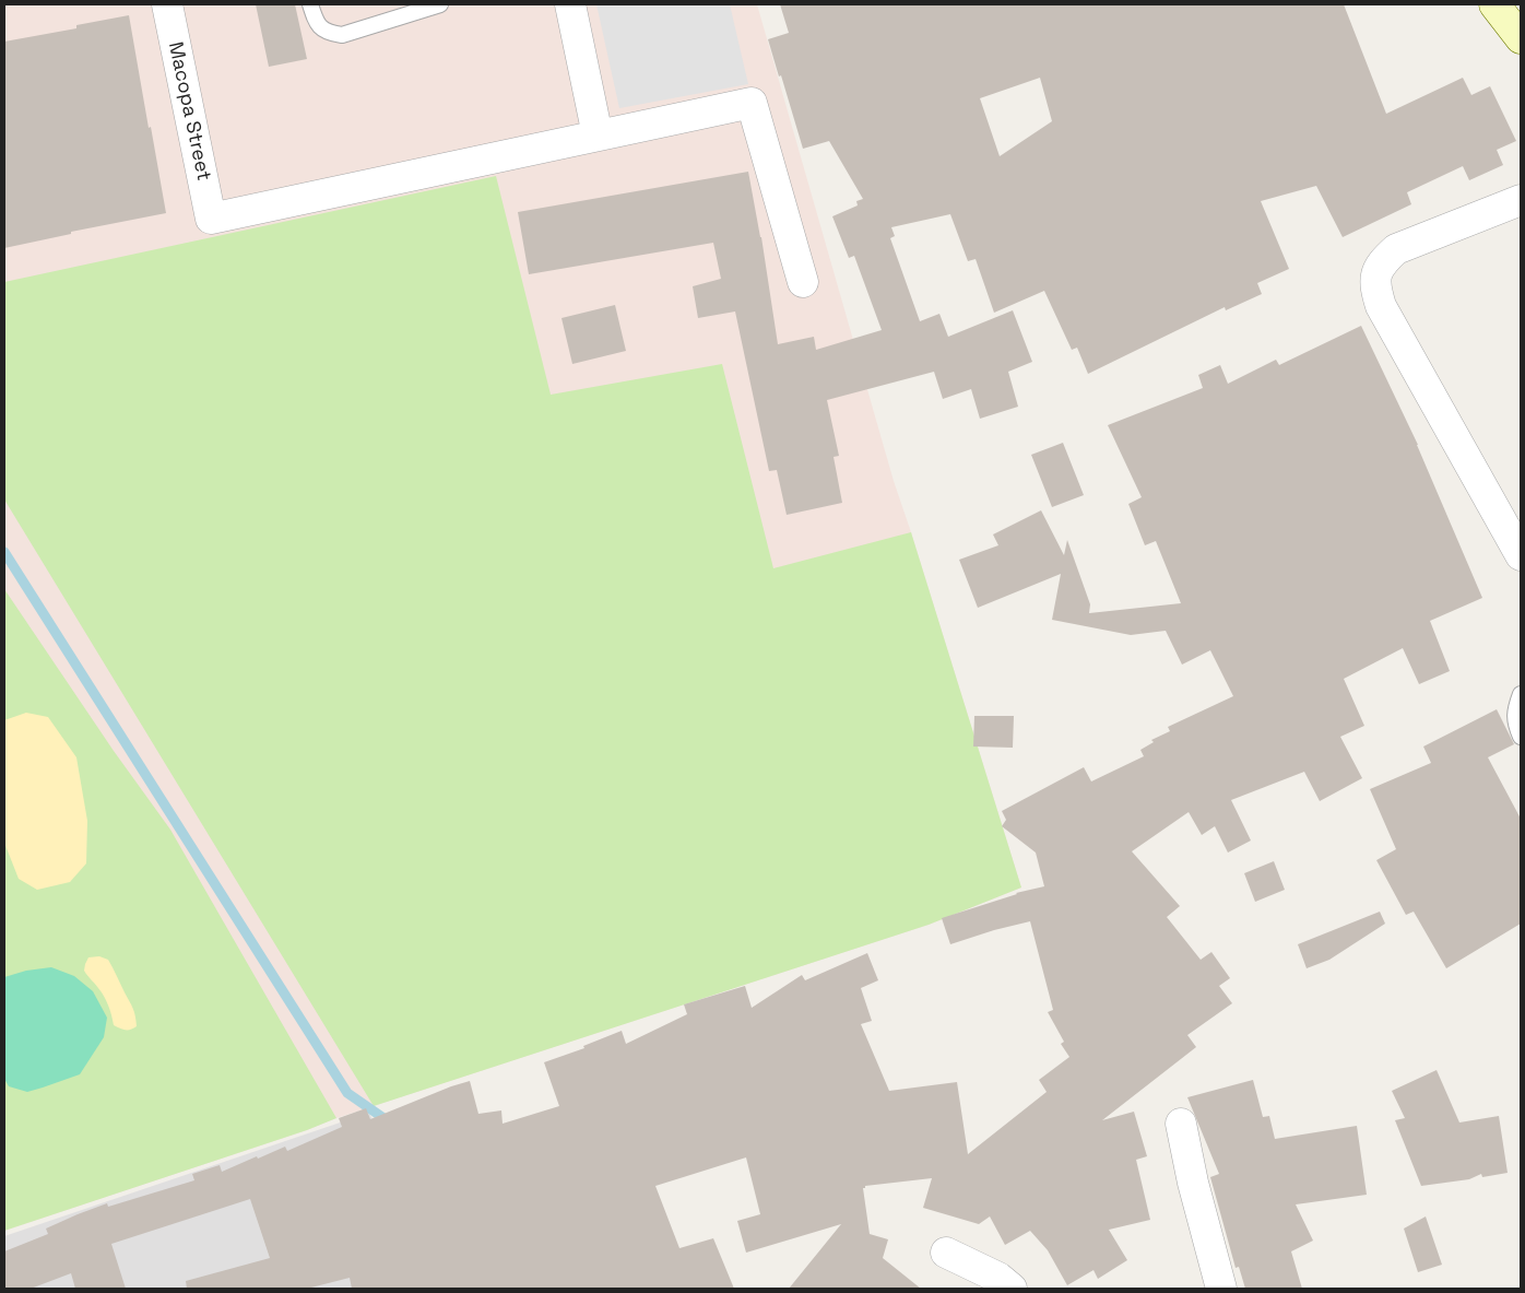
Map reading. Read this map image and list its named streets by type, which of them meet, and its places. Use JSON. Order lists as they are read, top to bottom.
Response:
{
  "streets": {
    "street": ["Macopa Street"]
  }
}
